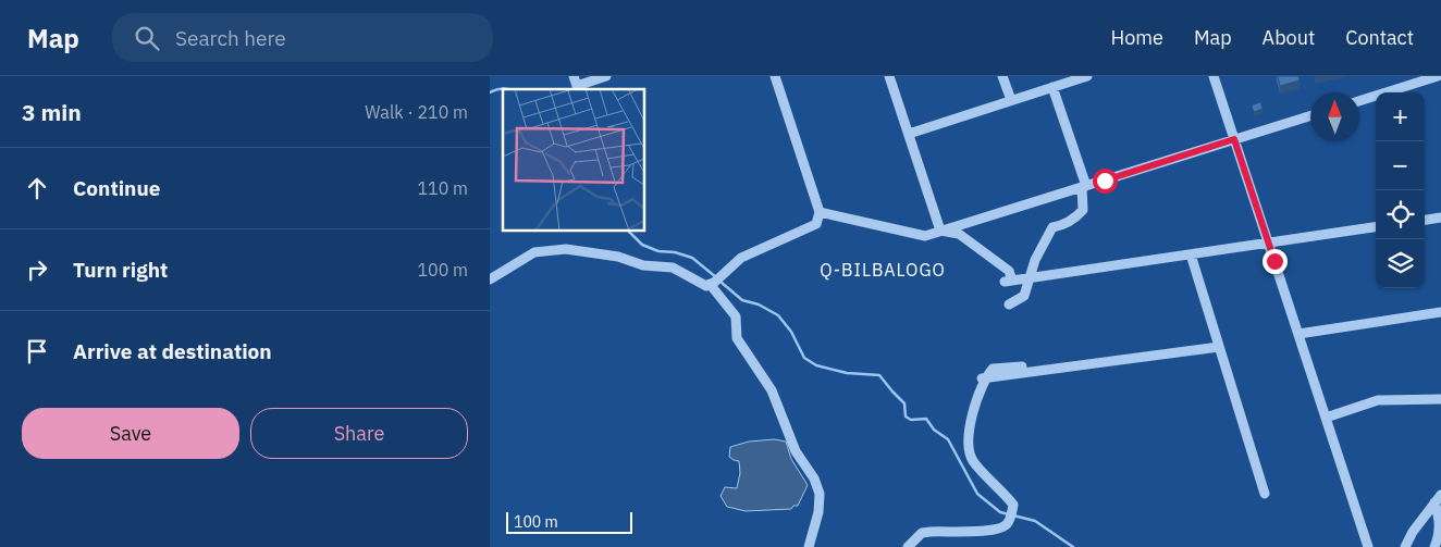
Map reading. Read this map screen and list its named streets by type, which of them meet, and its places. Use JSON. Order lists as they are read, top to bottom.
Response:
{
  "districts": ["Q-BILBALOGO"],
  "scale_bar": "100 m",
  "north": "top",
  "page": {
    "header": "Map",
    "search": "Search here",
    "nav": [
      "Home",
      "Map",
      "About",
      "Contact"
    ],
    "heading": ["3 min", "Walk · 210 m"],
    "map_buttons": ["+", "−"],
    "list": [
      ["Continue", "110 m"],
      ["Turn right", "100 m"],
      "Arrive at destination"
    ],
    "buttons": ["Save", "Share"],
    "scale": "100 m"
  }
}
